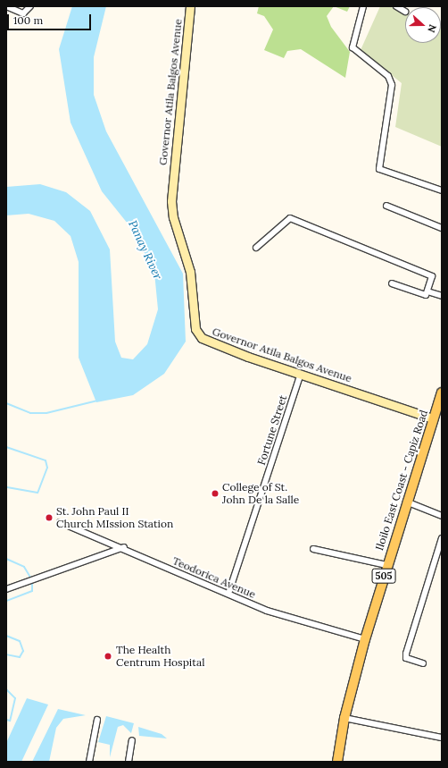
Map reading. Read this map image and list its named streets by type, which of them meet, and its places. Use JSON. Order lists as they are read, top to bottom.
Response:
{
  "streets": {
    "main road": ["Governor Atila Balgos Avenue", "Iloilo East Coast - Capiz Road", "505"],
    "street": ["Fortune Street", "Teodorica Avenue"]
  },
  "crossings": [
    ["Governor Atila Balgos Avenue", "Fortune Street"],
    ["Governor Atila Balgos Avenue", "Iloilo East Coast - Capiz Road"],
    ["Fortune Street", "Teodorica Avenue"],
    ["Iloilo East Coast - Capiz Road", "Teodorica Avenue"]
  ],
  "water": ["Panay River"],
  "places": ["College of St. John De la Salle", "St. John Paul II Church MIssion Station", "The Health Centrum Hospital"],
  "scale_bar": "100 m",
  "north": "right"
}
